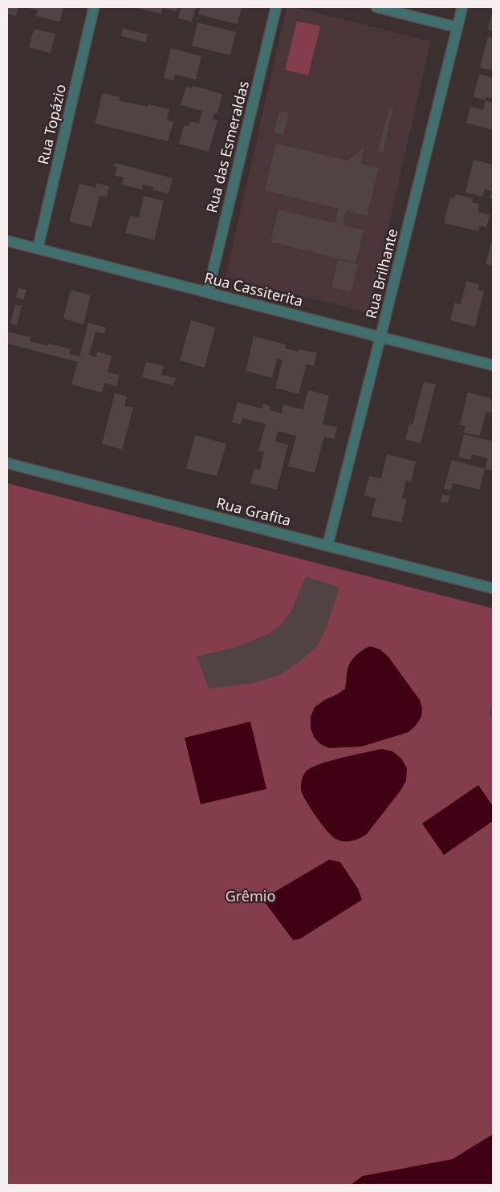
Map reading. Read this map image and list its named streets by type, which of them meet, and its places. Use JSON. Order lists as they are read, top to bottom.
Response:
{
  "streets": {
    "street": [
      "Rua Topázio",
      "Rua das Esmeraldas",
      "Rua Brilhante",
      "Rua Cassiterita",
      "Rua Grafita"
    ]
  },
  "crossings": [
    ["Rua Topázio", "Rua Cassiterita"],
    ["Rua das Esmeraldas", "Rua Cassiterita"],
    ["Rua Brilhante", "Rua Cassiterita"],
    ["Rua Brilhante", "Rua Grafita"]
  ],
  "parks": ["Grêmio"]
}
